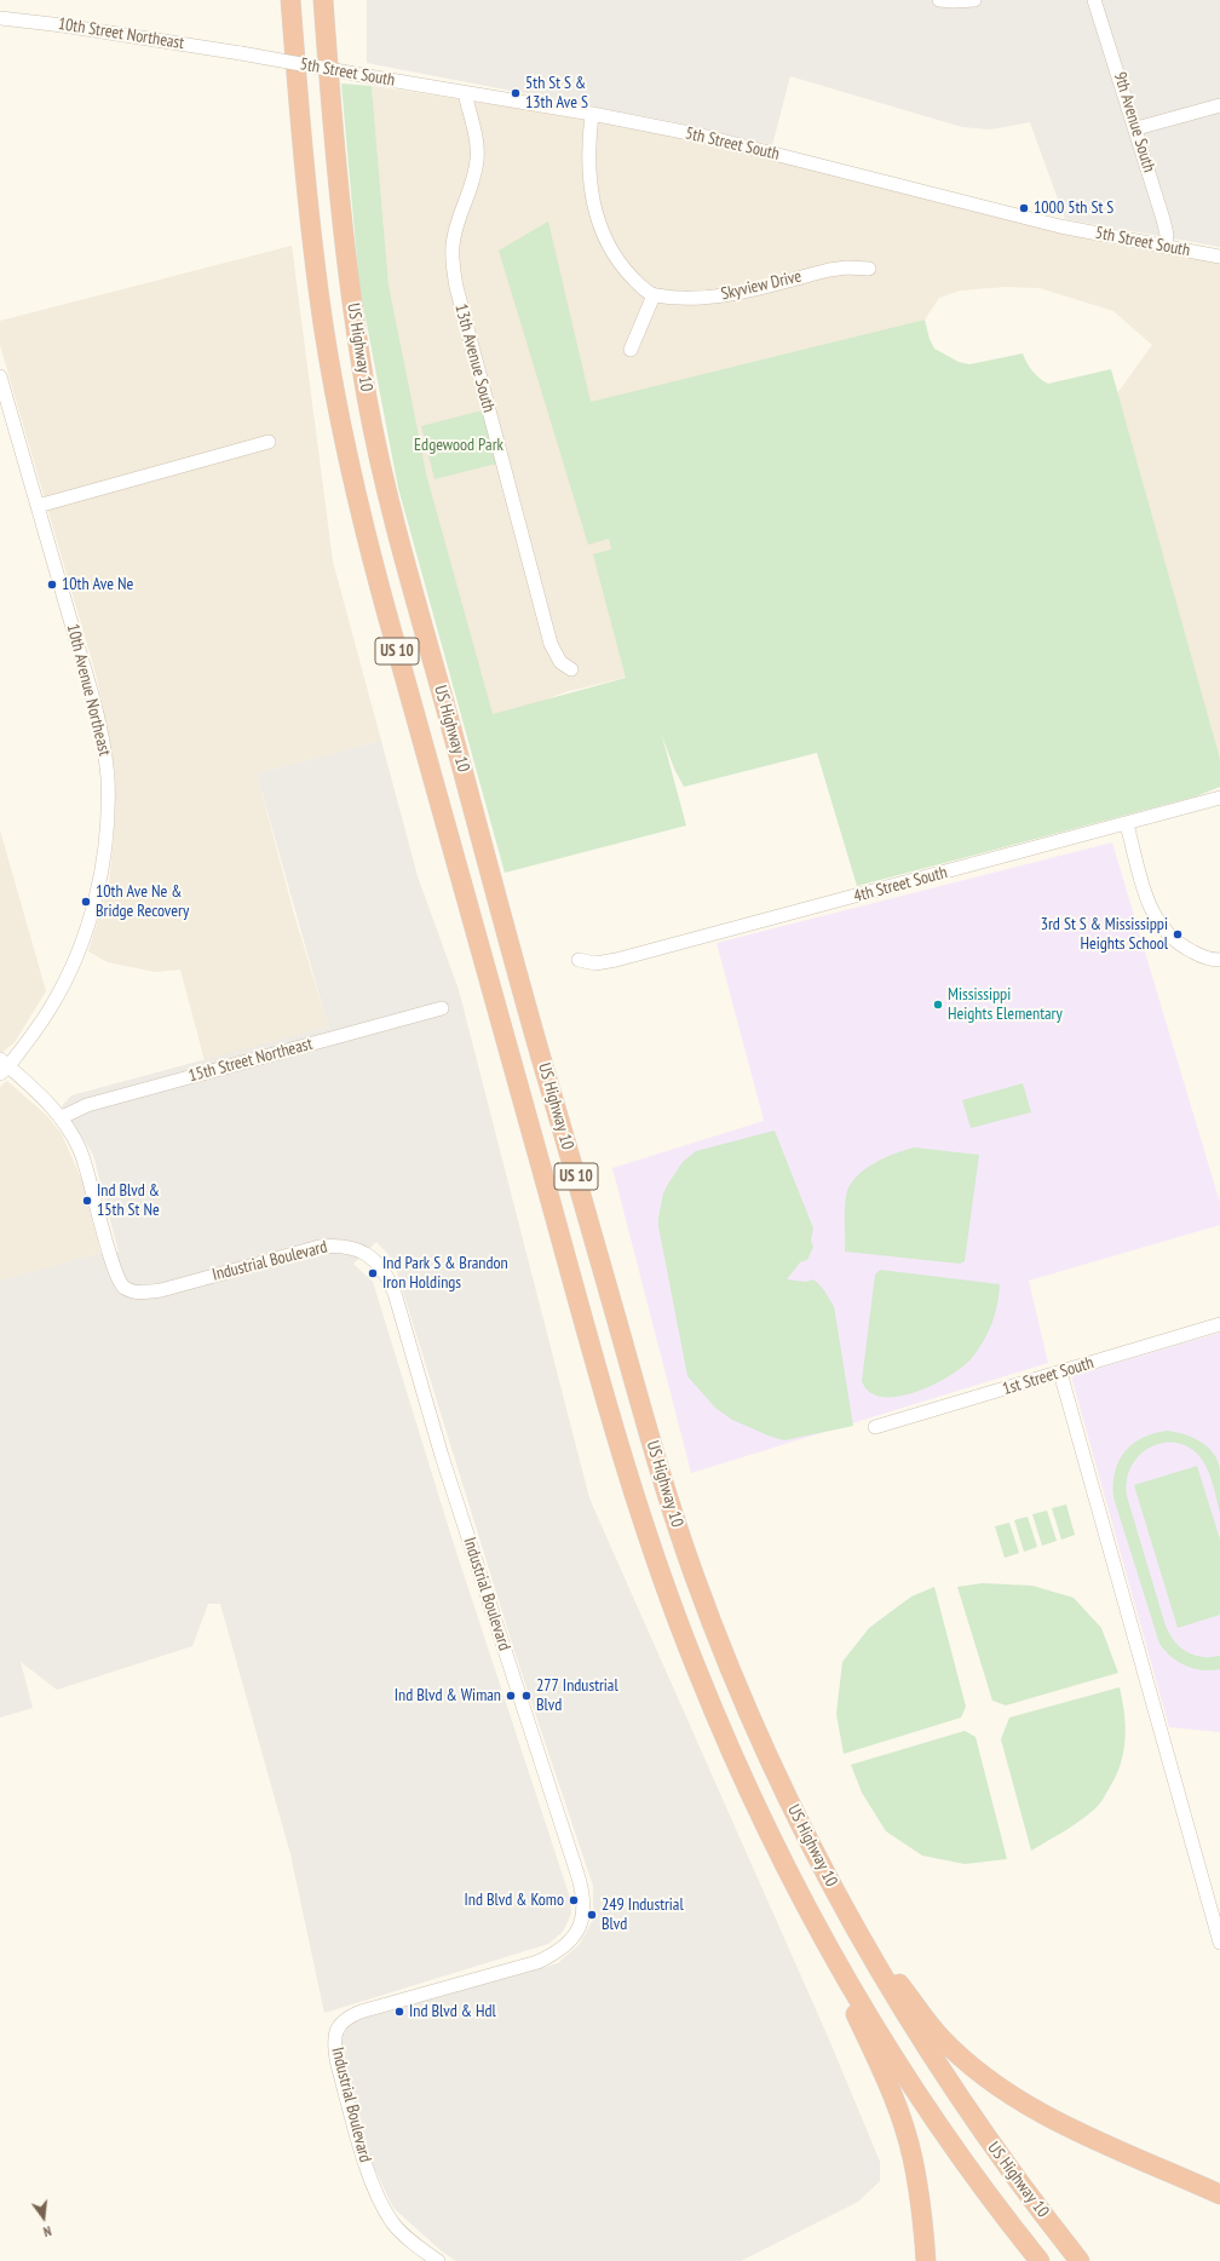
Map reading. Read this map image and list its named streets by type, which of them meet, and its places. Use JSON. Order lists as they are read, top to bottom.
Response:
{
  "streets": {
    "highway": ["US Highway 10", "US 10"],
    "street": [
      "10th Street Northeast",
      "5th Street South",
      "9th Avenue South",
      "Skyview Drive",
      "13th Avenue South",
      "10th Avenue Northeast",
      "4th Street South",
      "15th Street Northeast",
      "Industrial Boulevard",
      "1st Street South"
    ]
  },
  "crossings": [
    ["10th Street Northeast", "5th Street South"],
    ["5th Street South", "9th Avenue South"],
    ["5th Street South", "13th Avenue South"],
    ["10th Avenue Northeast", "Industrial Boulevard"],
    ["15th Street Northeast", "Industrial Boulevard"]
  ],
  "parks": ["Edgewood Park"],
  "places": [
    "5th St S & 13th Ave S",
    "1000 5th St S",
    "10th Ave Ne",
    "10th Ave Ne & Bridge Recovery",
    "3rd St S & Mississippi Heights School",
    "Mississippi Heights Elementary",
    "Ind Blvd & 15th St Ne",
    "Ind Park S & Brandon Iron Holdings",
    "Ind Blvd & Wiman",
    "277 Industrial Blvd",
    "Ind Blvd & Komo",
    "249 Industrial Blvd",
    "Ind Blvd & Hdl"
  ],
  "north": "bottom"
}
